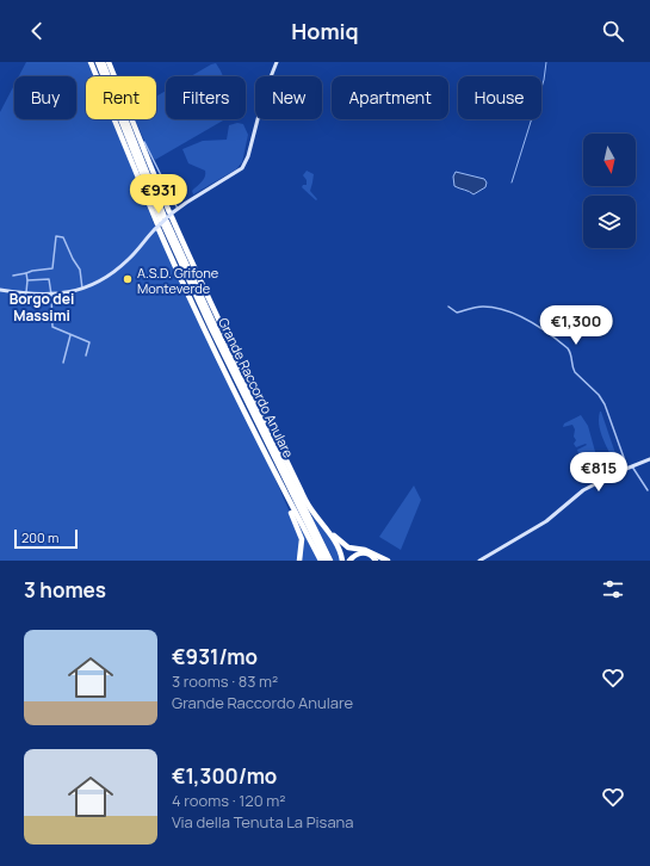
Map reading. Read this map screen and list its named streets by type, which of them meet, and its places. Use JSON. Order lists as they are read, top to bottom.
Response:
{
  "streets": {
    "highway": ["Grande Raccordo Anulare"]
  },
  "districts": ["Borgo dei Massimi"],
  "places": ["A.S.D. Grifone Monteverde"],
  "scale_bar": "200 m",
  "north": "bottom",
  "page": {
    "header": "Homiq",
    "chip": [
      "Buy",
      "Rent",
      "Filters",
      "New",
      "Apartment",
      "House"
    ],
    "price": ["€931", "€1,300", "€815"],
    "scale": "200 m",
    "heading": "3 homes",
    "list": [
      {
        "name": "€931/mo",
        "note": "3 rooms · 83 m² · Grande Raccordo Anulare"
      },
      {
        "name": "€1,300/mo",
        "note": "4 rooms · 120 m² · Via della Tenuta La Pisana"
      }
    ]
  }
}
